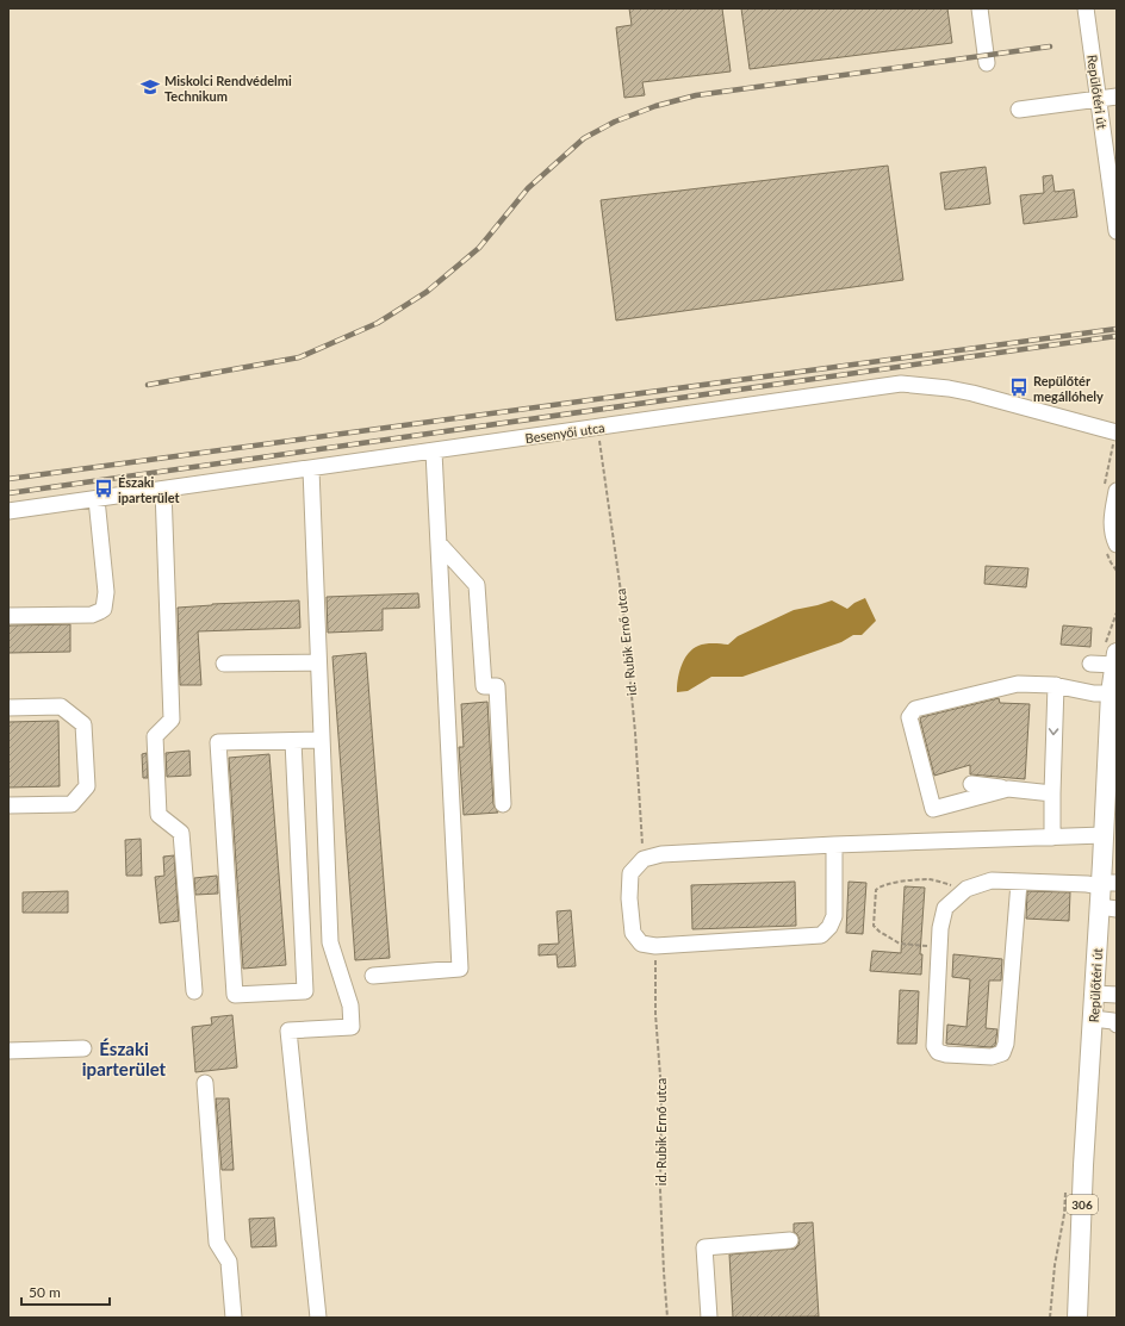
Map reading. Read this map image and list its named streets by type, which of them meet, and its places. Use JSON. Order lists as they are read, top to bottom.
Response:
{
  "streets": {
    "main road": ["Repülőtéri út", "306"],
    "street": ["Besenyői utca"],
    "path": ["id. Rubik Ernő utca"]
  },
  "crossings": [
    ["Besenyői utca", "id. Rubik Ernő utca"]
  ],
  "districts": ["Északi iparterület"],
  "places": {
    "school or university": ["Miskolci Rendvédelmi Technikum"],
    "bus stop": ["Repülőtér megállóhely", "Északi iparterület"]
  },
  "scale_bar": "50 m"
}
